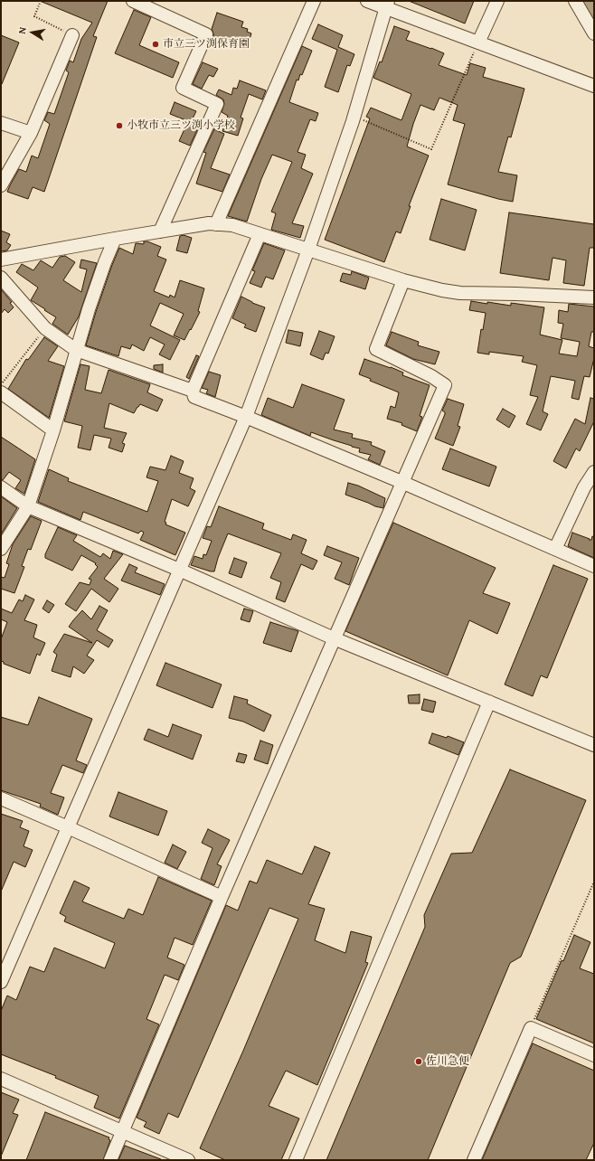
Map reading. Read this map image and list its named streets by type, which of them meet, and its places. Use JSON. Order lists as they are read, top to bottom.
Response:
{
  "places": ["市立三ツ渕保育園", "小牧市立三ツ渕小学校", "佐川急便"],
  "north": "left"
}
